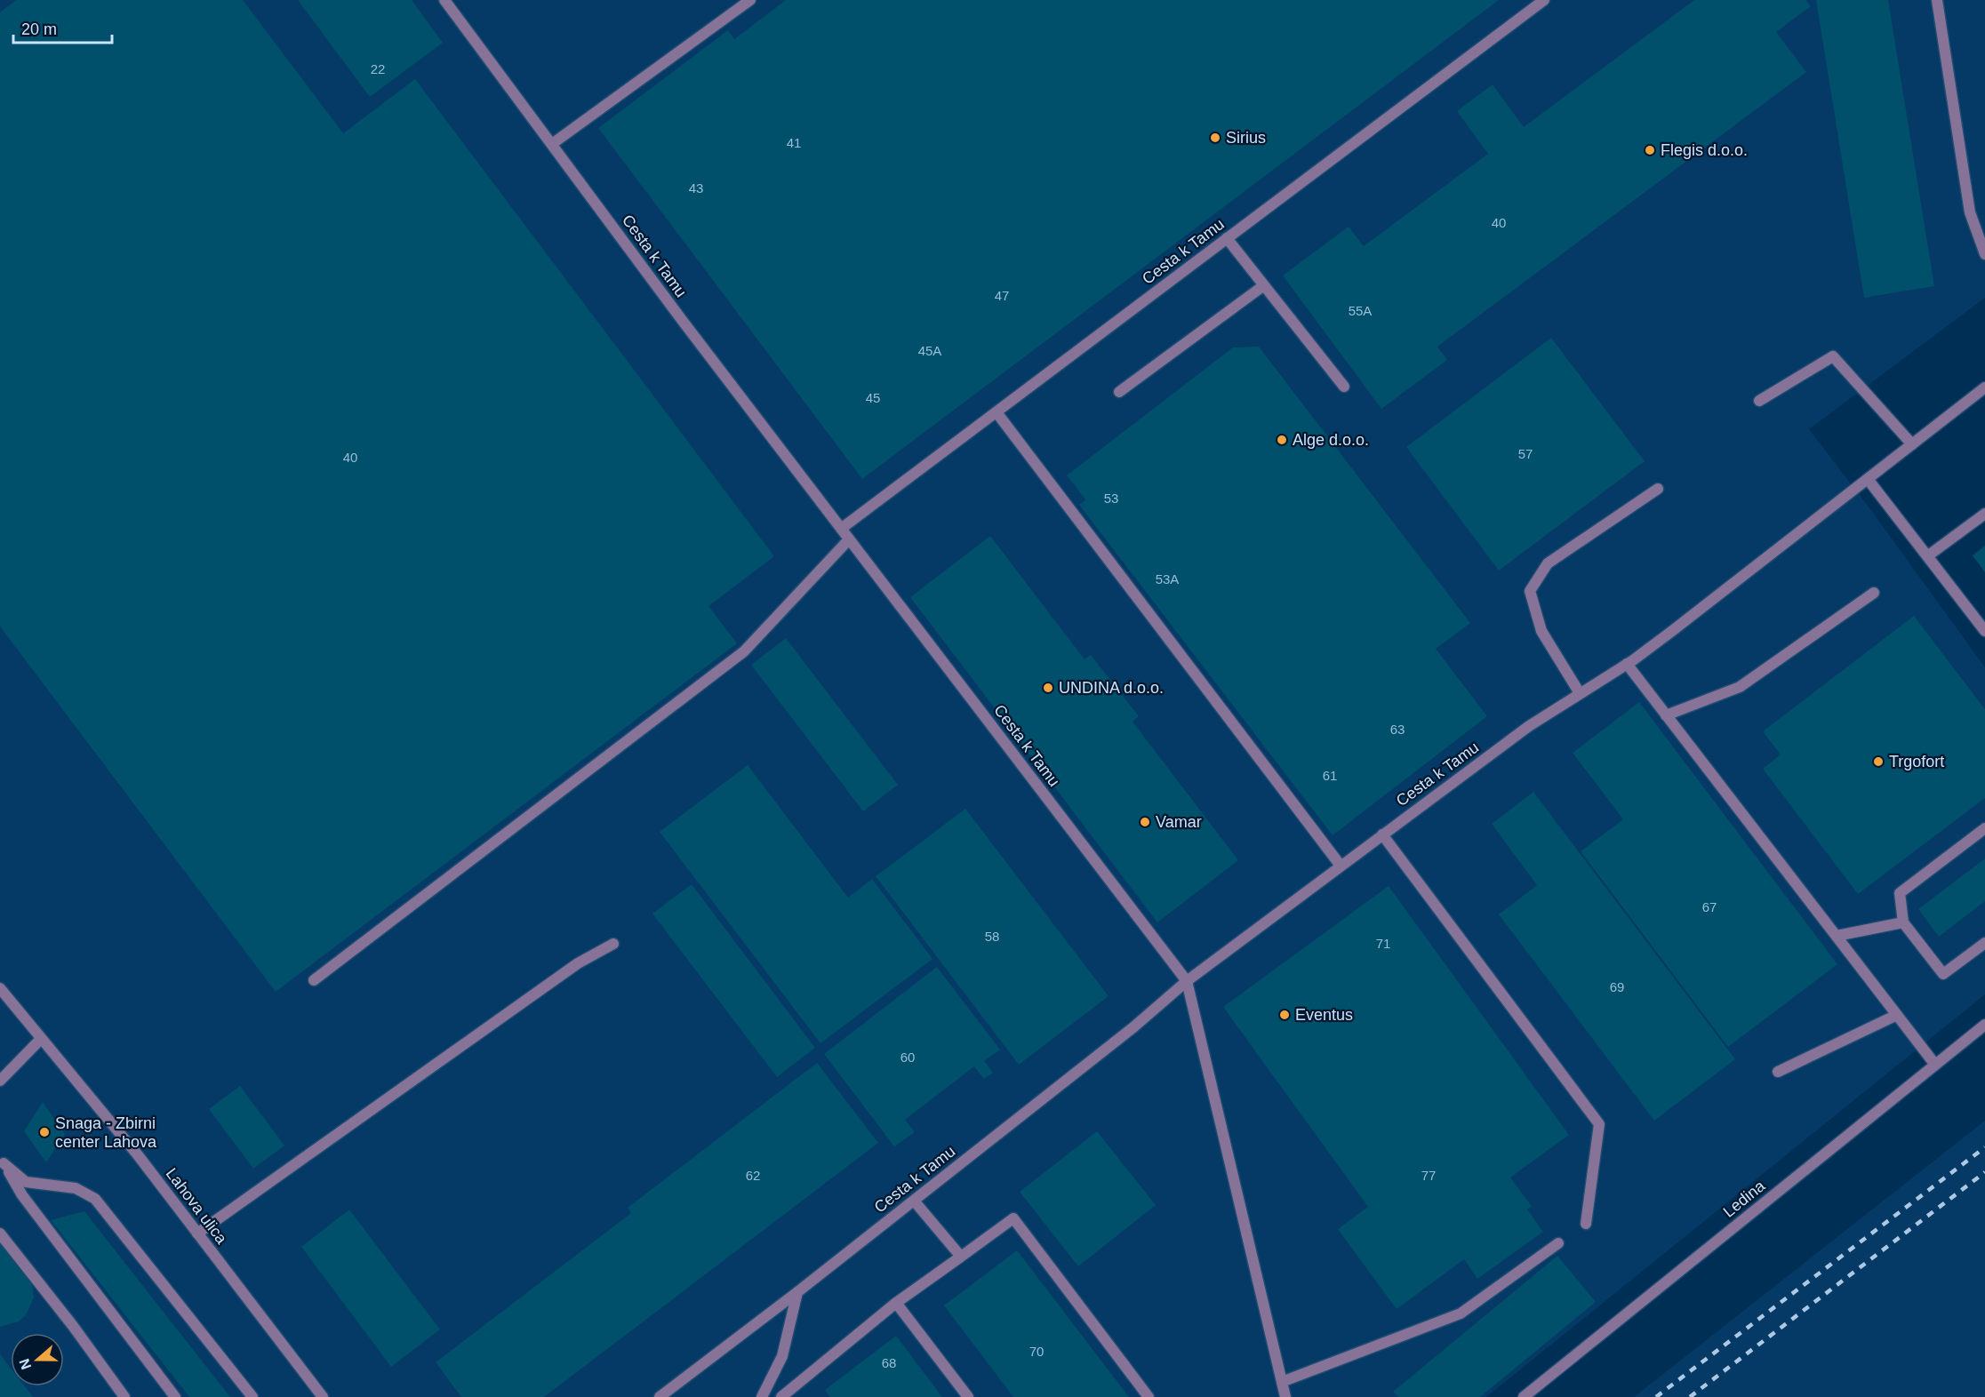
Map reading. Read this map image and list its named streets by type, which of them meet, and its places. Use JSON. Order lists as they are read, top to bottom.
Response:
{
  "streets": {
    "street": ["Cesta k Tamu", "Ledina", "Lahova ulica"]
  },
  "places": [
    "Sirius",
    "Flegis d.o.o.",
    "Alge d.o.o.",
    "UNDINA d.o.o.",
    "Trgofort",
    "Vamar",
    "Eventus",
    "Snaga - Zbirni center Lahova"
  ],
  "house_numbers": [
    "22",
    "41",
    "43",
    "40",
    "47",
    "55A",
    "45A",
    "45",
    "57",
    "40",
    "53",
    "53A",
    "63",
    "61",
    "67",
    "58",
    "71",
    "69",
    "60",
    "62",
    "77",
    "70",
    "68"
  ],
  "scale_bar": "20 m",
  "north": "left"
}
